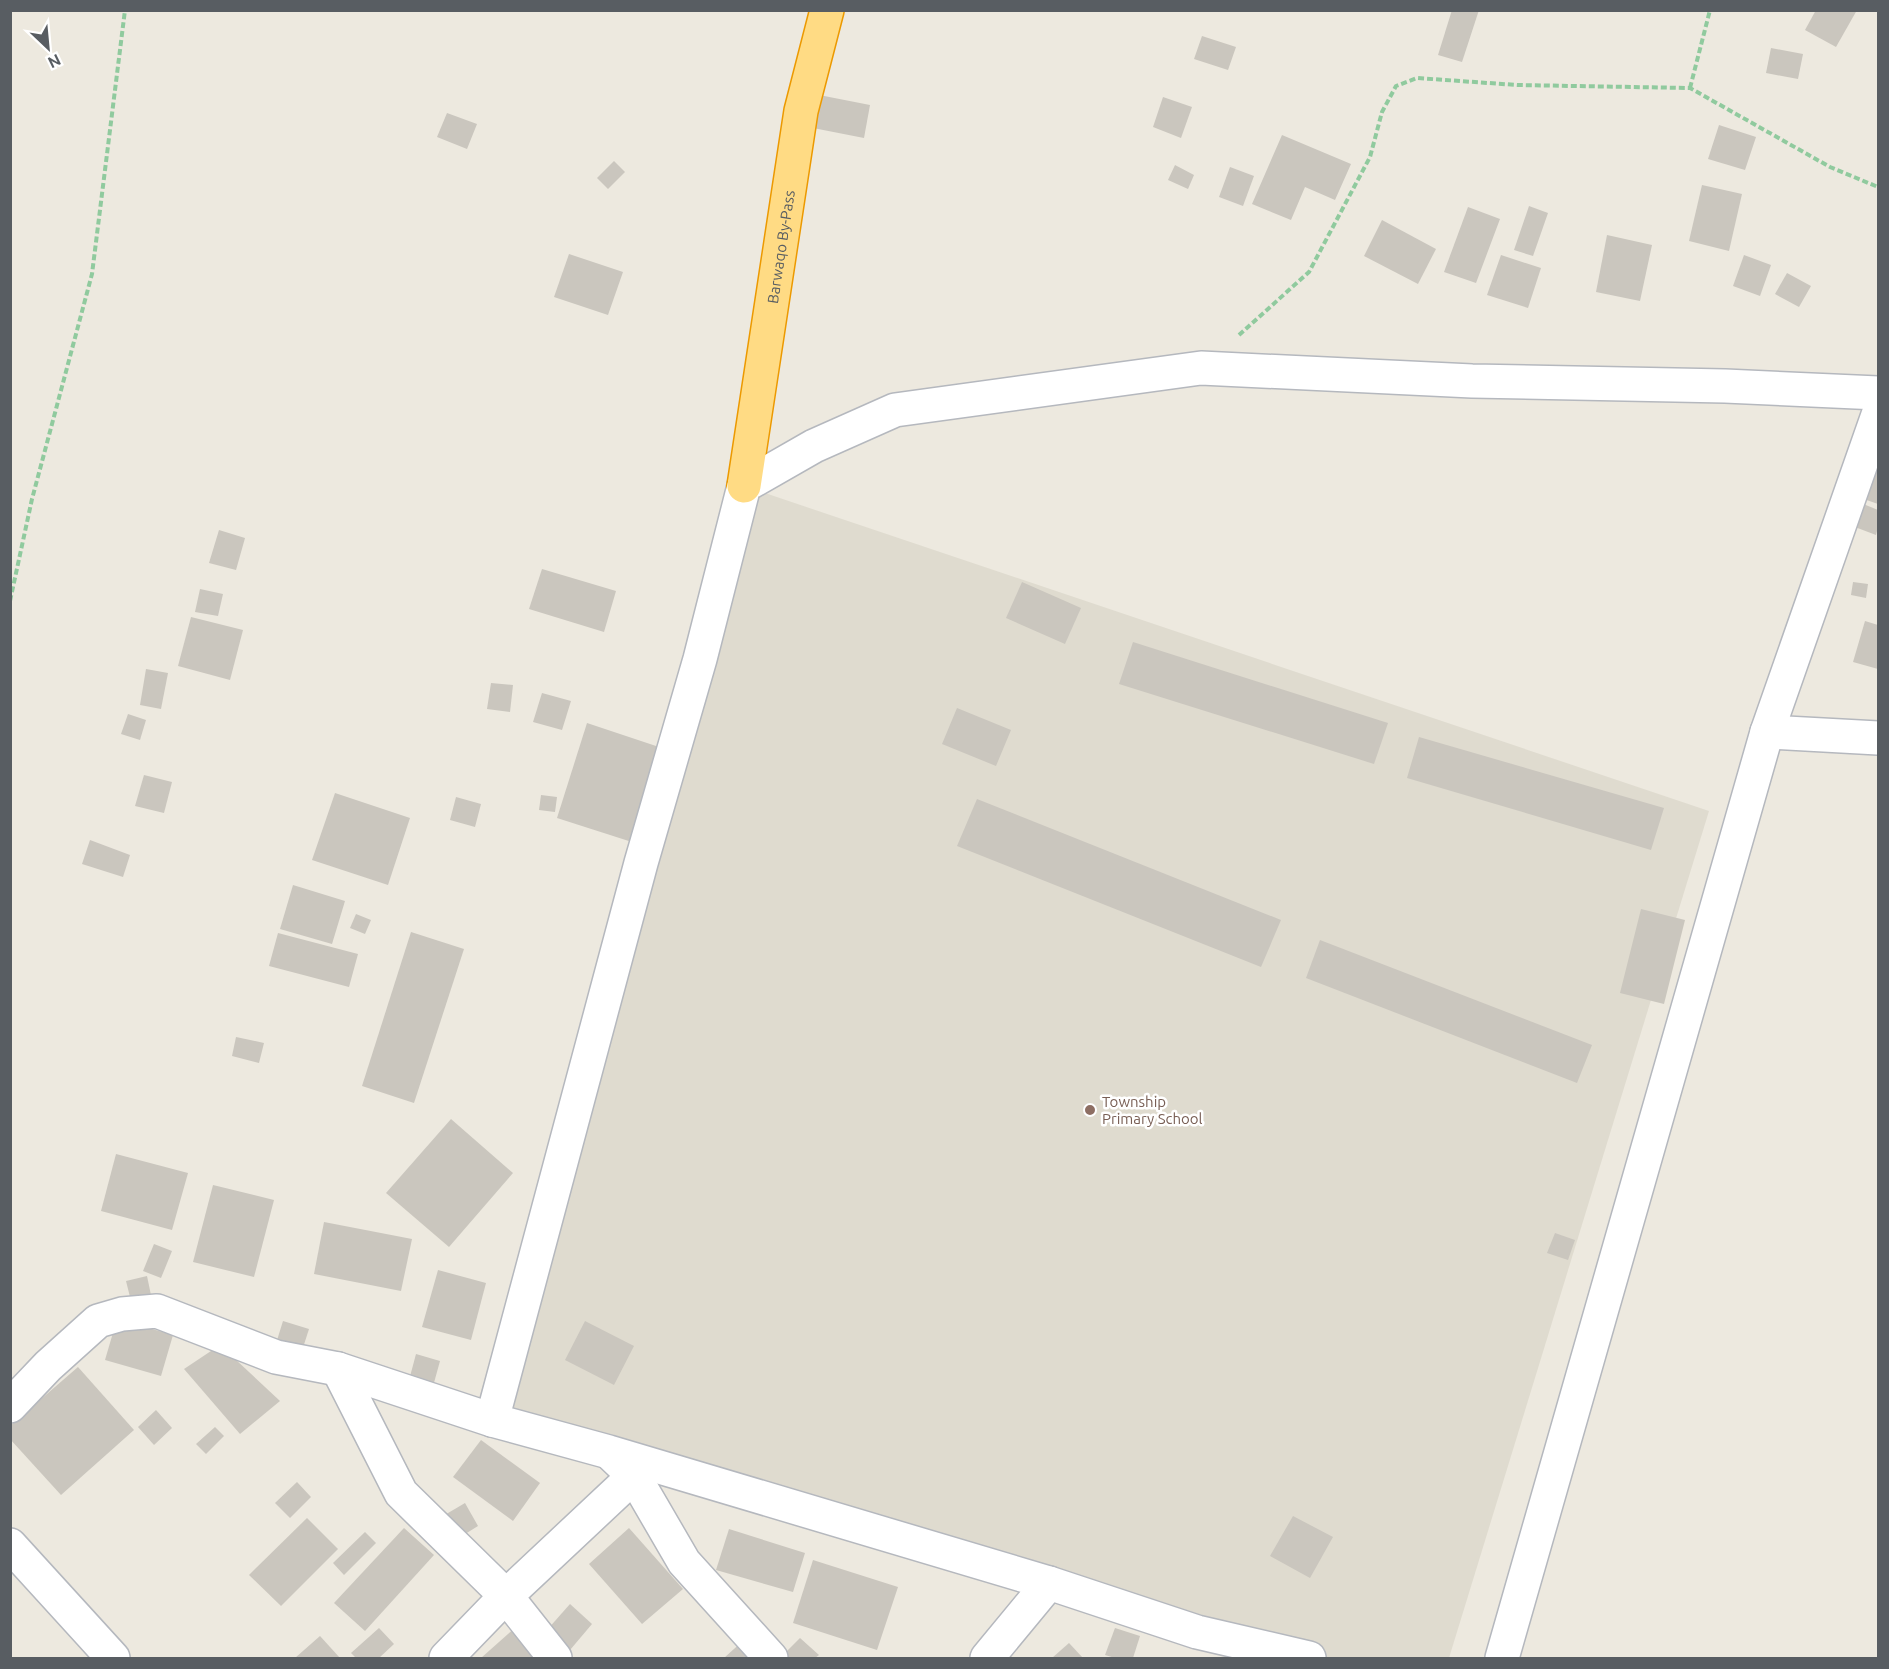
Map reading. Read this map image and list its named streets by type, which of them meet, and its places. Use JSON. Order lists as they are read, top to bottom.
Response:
{
  "streets": {
    "highway": ["Barwaqo By-Pass"]
  },
  "places": ["Township Primary School"],
  "north": "bottom right"
}
